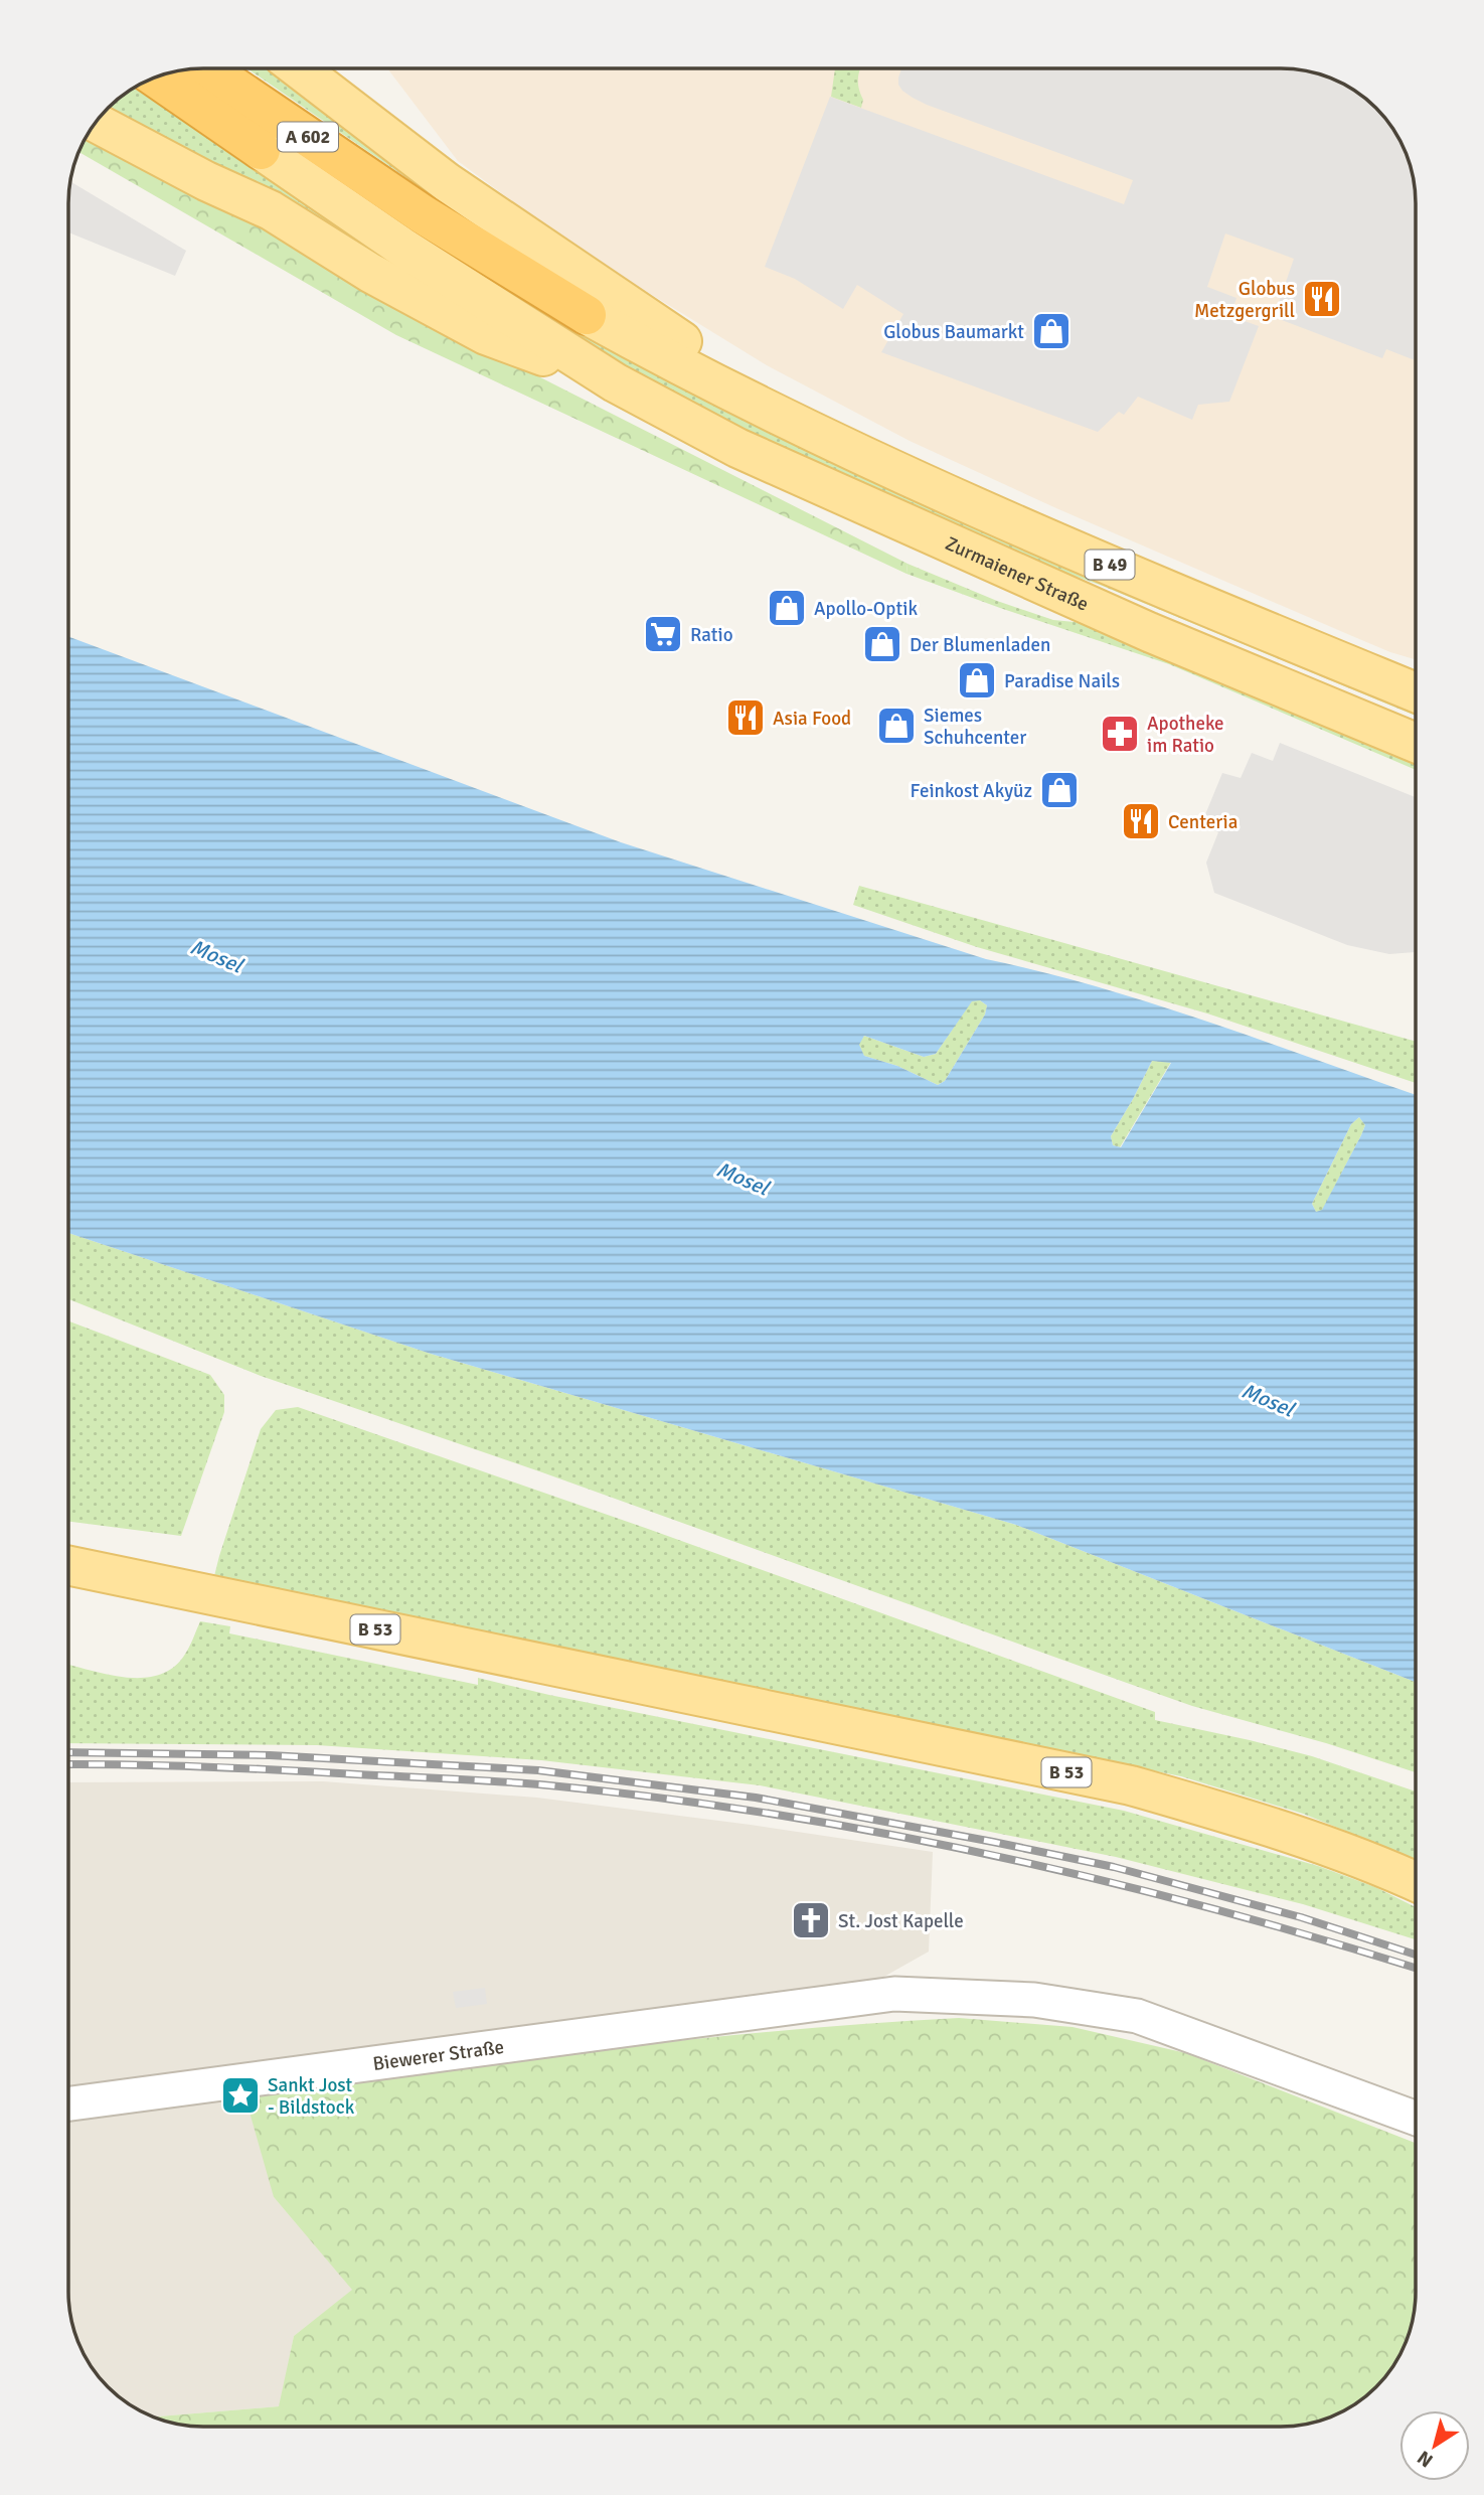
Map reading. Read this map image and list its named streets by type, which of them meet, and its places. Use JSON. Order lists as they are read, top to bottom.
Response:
{
  "streets": {
    "highway": ["A 602"],
    "main road": ["B 49", "Zurmaiener Straße", "B 53"],
    "street": ["Biewerer Straße"]
  },
  "crossings": [
    ["A 602", "B 49"],
    ["A 602", "Zurmaiener Straße"]
  ],
  "water": ["Mosel"],
  "places": {
    "restaurant": ["Globus Metzgergrill", "Asia Food", "Centeria"],
    "shop": [
      "Globus Baumarkt",
      "Apollo-Optik",
      "Der Blumenladen",
      "Paradise Nails",
      "Siemes Schuhcenter",
      "Feinkost Akyüz"
    ],
    "supermarket": ["Ratio"],
    "pharmacy": ["Apotheke im Ratio"],
    "church": ["St. Jost Kapelle"],
    "place": ["Sankt Jost - Bildstock"]
  },
  "north": "bottom left"
}
